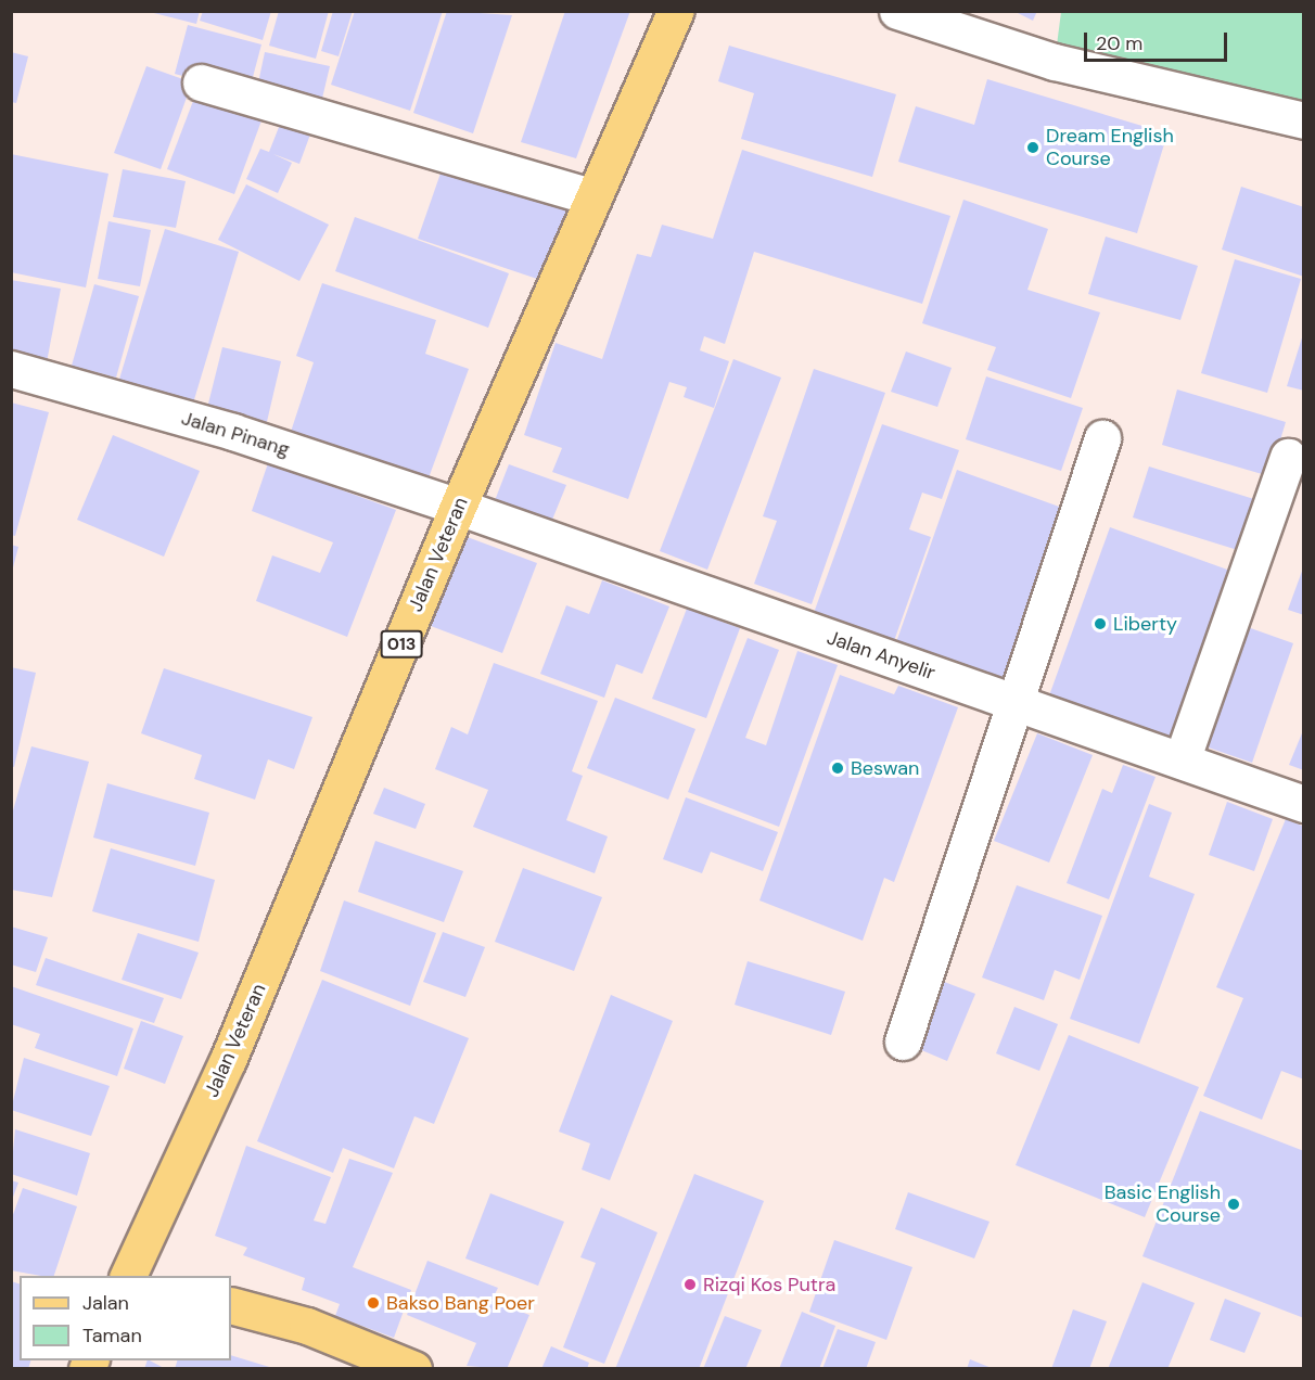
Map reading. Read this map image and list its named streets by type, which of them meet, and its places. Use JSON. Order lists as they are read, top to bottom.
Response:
{
  "streets": {
    "main road": ["Jalan Veteran", "013"],
    "street": ["Jalan Pinang", "Jalan Anyelir"]
  },
  "crossings": [
    ["Jalan Pinang", "Jalan Veteran"],
    ["Jalan Pinang", "Jalan Anyelir"],
    ["Jalan Veteran", "Jalan Anyelir"]
  ],
  "places": [
    "Dream English Course",
    "Liberty",
    "Beswan",
    "Basic English Course",
    "Rizqi Kos Putra",
    "Bakso Bang Poer"
  ],
  "legend": ["Jalan", "Taman"],
  "scale_bar": "20 m"
}
